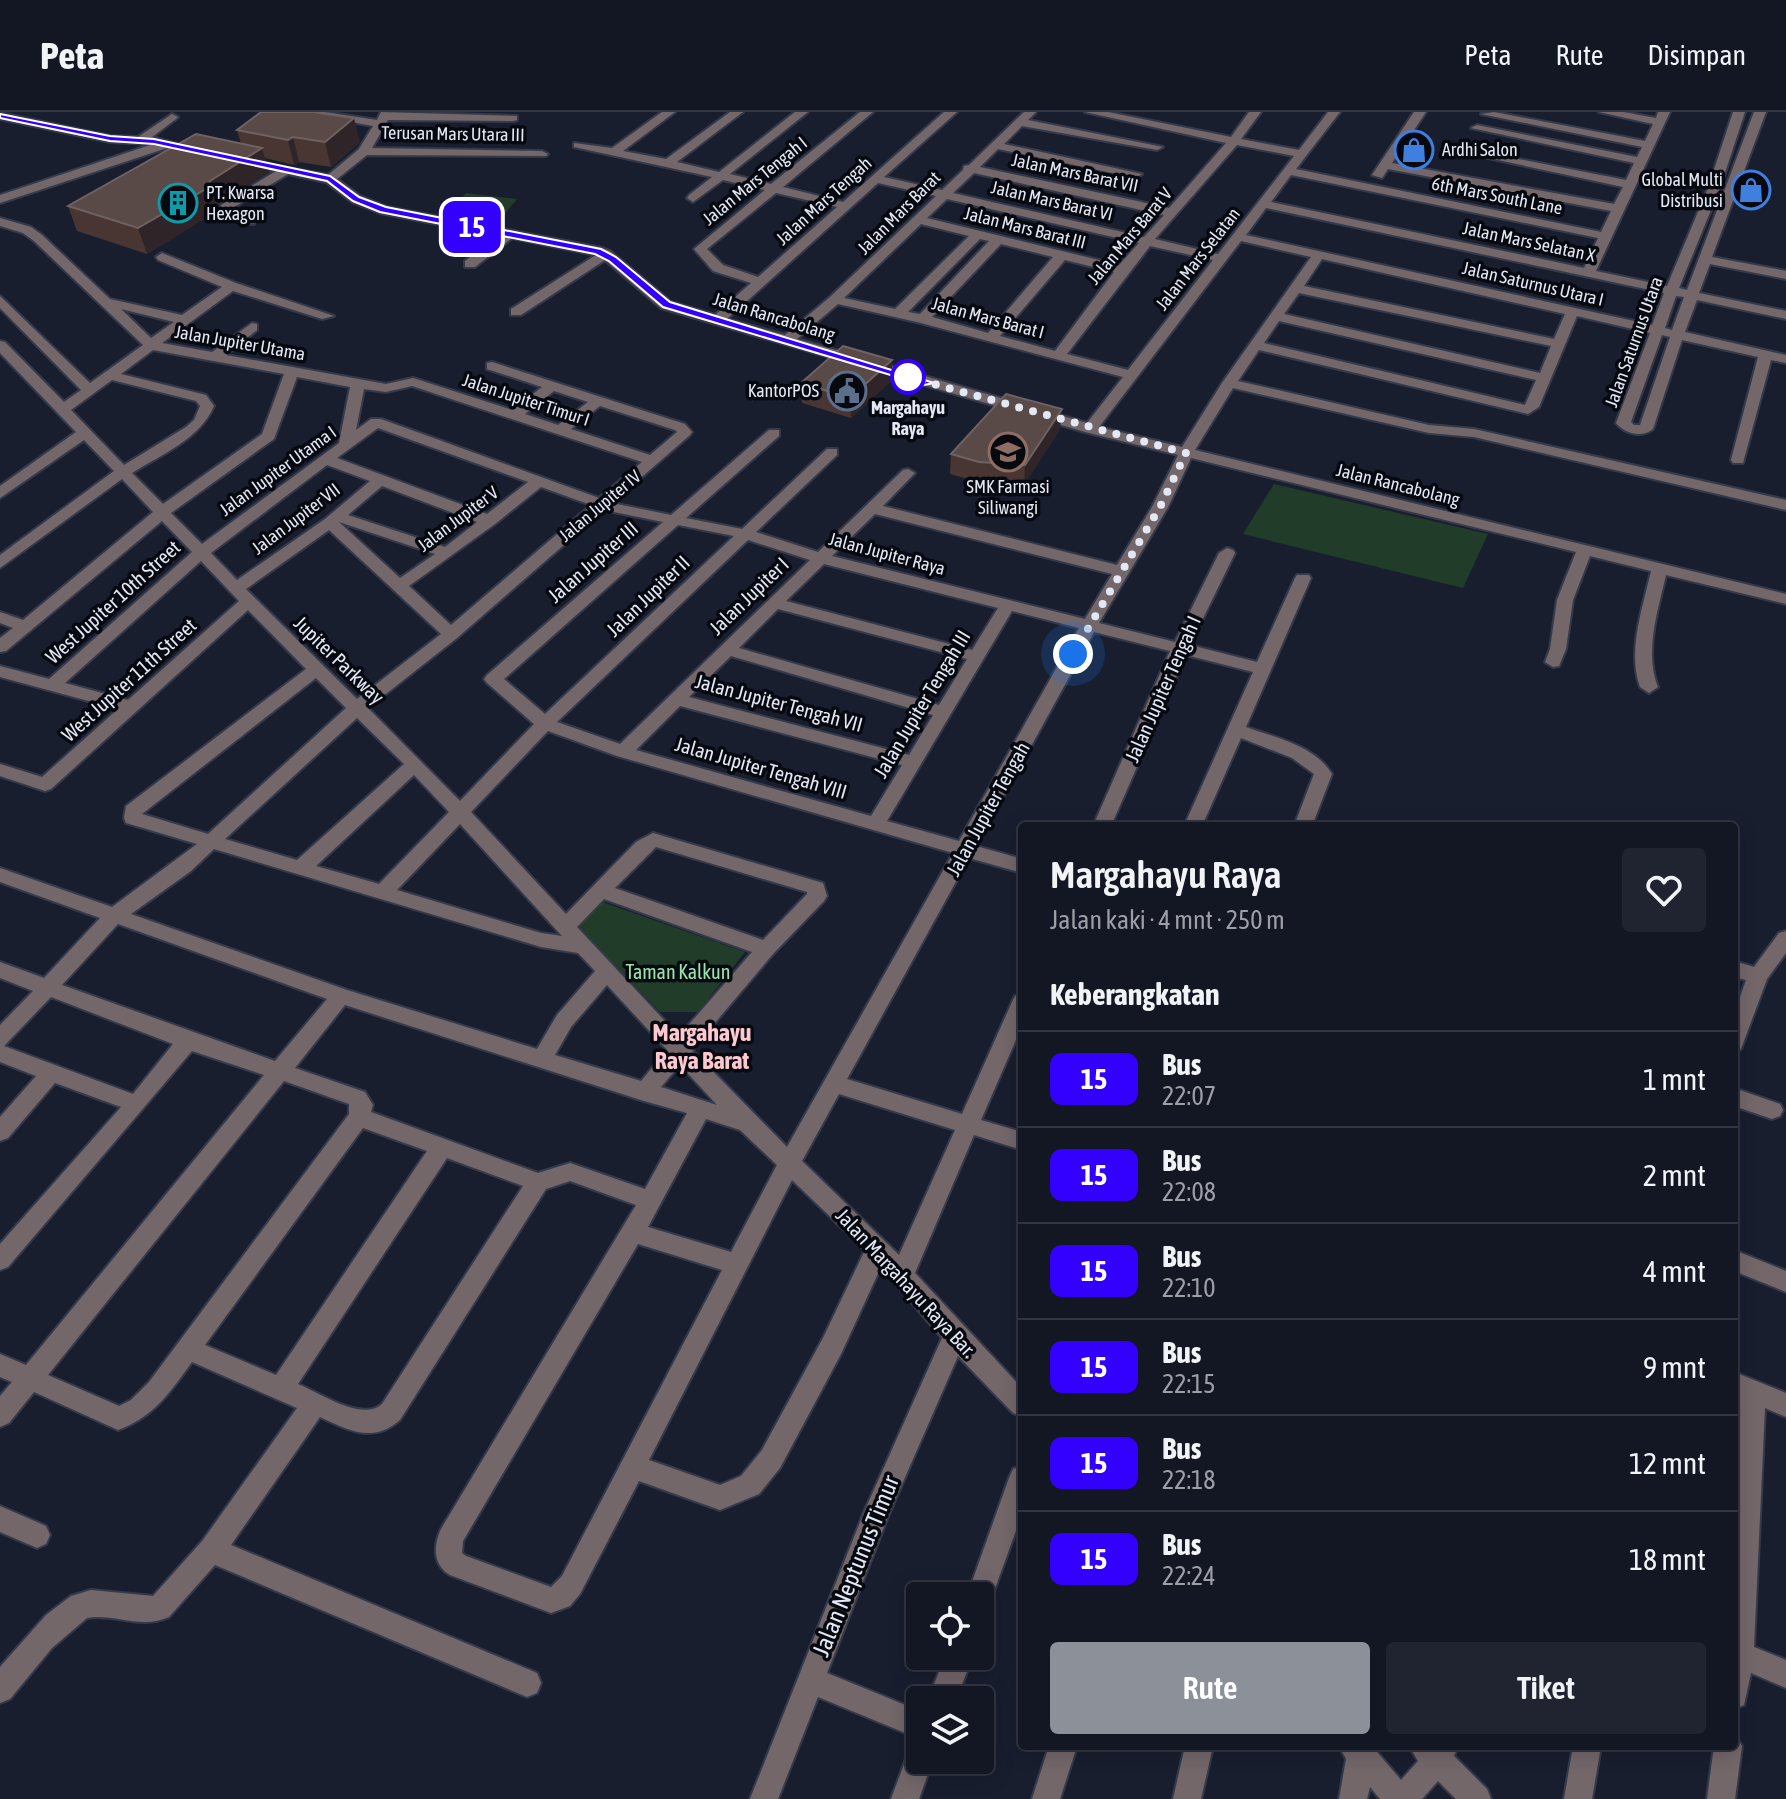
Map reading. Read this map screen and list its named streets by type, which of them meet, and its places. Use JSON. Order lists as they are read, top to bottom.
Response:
{
  "streets": {
    "street": [
      "Terusan Mars Utara III",
      "Jalan Mars Barat VII",
      "Jalan Mars Tengah I",
      "6th Mars South Lane",
      "Jalan Mars Tengah",
      "Jalan Mars Barat VI",
      "Jalan Mars Barat",
      "Jalan Mars Barat III",
      "Jalan Mars Barat V",
      "Jalan Mars Selatan X",
      "Jalan Mars Selatan",
      "Jalan Saturnus Utara I",
      "Jalan Rancabolang",
      "Jalan Mars Barat I",
      "Jalan Saturnus Utara",
      "Jalan Jupiter Utama",
      "Jalan Jupiter Timur I",
      "Jalan Jupiter Utama I",
      "Jalan Jupiter IV",
      "Jalan Jupiter VII",
      "Jalan Jupiter V",
      "Jalan Jupiter Raya",
      "Jalan Jupiter III",
      "Jalan Jupiter II",
      "Jalan Jupiter I",
      "West Jupiter 10th Street",
      "Jupiter Parkway",
      "West Jupiter 11th Street",
      "Jalan Jupiter Tengah I",
      "Jalan Jupiter Tengah VII",
      "Jalan Jupiter Tengah III",
      "Jalan Jupiter Tengah VIII",
      "Jalan Jupiter Tengah",
      "Jalan Margahayu Raya Bar.",
      "Jalan Neptunus Timur"
    ]
  },
  "crossings": [
    ["Jalan Mars Barat VII", "Jalan Mars Barat"],
    ["Jalan Mars Barat VII", "Jalan Mars Barat V"],
    ["Jalan Mars Tengah I", "Jalan Mars Tengah"],
    ["6th Mars South Lane", "Jalan Mars Selatan"],
    ["Jalan Mars Tengah", "Jalan Mars Barat VI"],
    ["Jalan Mars Tengah", "Jalan Rancabolang"],
    ["Jalan Mars Barat VI", "Jalan Mars Barat"],
    ["Jalan Mars Barat VI", "Jalan Mars Barat V"],
    ["Jalan Mars Barat VI", "Jalan Mars Selatan"],
    ["Jalan Mars Barat", "Jalan Mars Barat III"],
    ["Jalan Mars Barat", "Jalan Rancabolang"],
    ["Jalan Mars Barat", "Jalan Mars Barat I"],
    ["Jalan Mars Barat III", "Jalan Mars Barat V"],
    ["Jalan Mars Barat V", "Jalan Mars Barat I"],
    ["Jalan Mars Selatan X", "Jalan Mars Selatan"],
    ["Jalan Mars Selatan X", "Jalan Saturnus Utara"],
    ["Jalan Mars Selatan", "Jalan Saturnus Utara I"],
    ["Jalan Mars Selatan", "Jalan Rancabolang"],
    ["Jalan Mars Selatan", "Jalan Mars Barat I"],
    ["Jalan Saturnus Utara I", "Jalan Saturnus Utara"],
    ["Jalan Saturnus Utara I", "Jalan Jupiter Tengah"],
    ["Jalan Rancabolang", "Jalan Jupiter Tengah"],
    ["Jalan Jupiter Utama", "Jalan Jupiter Timur I"],
    ["Jalan Jupiter Utama", "Jalan Jupiter Utama I"],
    ["Jalan Jupiter Utama", "Jalan Jupiter Raya"],
    ["Jalan Jupiter Timur I", "Jalan Jupiter Utama I"],
    ["Jalan Jupiter Timur I", "Jalan Jupiter IV"],
    ["Jalan Jupiter Timur I", "Jalan Jupiter Raya"],
    ["Jalan Jupiter Utama I", "Jalan Jupiter Raya"],
    ["Jalan Jupiter Utama I", "West Jupiter 10th Street"],
    ["Jalan Jupiter Utama I", "Jupiter Parkway"],
    ["Jalan Jupiter IV", "Jalan Jupiter Raya"],
    ["Jalan Jupiter IV", "Jupiter Parkway"],
    ["Jalan Jupiter VII", "Jupiter Parkway"],
    ["Jalan Jupiter VII", "West Jupiter 11th Street"],
    ["Jalan Jupiter V", "Jalan Jupiter Raya"],
    ["Jalan Jupiter Raya", "Jalan Jupiter III"],
    ["Jalan Jupiter Raya", "Jalan Jupiter II"],
    ["Jalan Jupiter Raya", "Jalan Jupiter I"],
    ["Jalan Jupiter Raya", "Jalan Jupiter Tengah I"],
    ["Jalan Jupiter Raya", "Jalan Jupiter Tengah III"],
    ["Jalan Jupiter Raya", "Jalan Jupiter Tengah"],
    ["Jalan Jupiter III", "Jalan Jupiter II"],
    ["Jalan Jupiter III", "Jalan Jupiter Tengah VIII"],
    ["Jalan Jupiter II", "Jupiter Parkway"],
    ["Jalan Jupiter II", "Jalan Jupiter Tengah VIII"],
    ["Jalan Jupiter I", "Jalan Jupiter Tengah VII"],
    ["Jalan Jupiter I", "Jalan Jupiter Tengah VIII"],
    ["West Jupiter 10th Street", "Jupiter Parkway"],
    ["Jupiter Parkway", "Jalan Margahayu Raya Bar."],
    ["Jalan Jupiter Tengah VII", "Jalan Jupiter Tengah III"],
    ["Jalan Jupiter Tengah III", "Jalan Jupiter Tengah VIII"],
    ["Jalan Jupiter Tengah VIII", "Jalan Jupiter Tengah"],
    ["Jalan Jupiter Tengah", "Jalan Margahayu Raya Bar."],
    ["Jalan Margahayu Raya Bar.", "Jalan Neptunus Timur"]
  ],
  "districts": ["Margahayu Raya Barat"],
  "parks": ["Taman Kalkun"],
  "places": {
    "shop": ["Ardhi Salon", "Global Multi Distribusi"],
    "building": ["PT. Kwarsa Hexagon"],
    "other": ["Margahayu Raya"],
    "public building": ["KantorPOS"],
    "school or university": ["SMK Farmasi Siliwangi"]
  },
  "lines": ["bus line 15"],
  "page": {
    "header": "Peta",
    "nav": ["Peta", "Rute", "Disimpan"],
    "on_map": "15",
    "heading": [
      ["Margahayu Raya", "Jalan kaki · 4 mnt · 250 m"],
      "Keberangkatan"
    ],
    "list": [
      {
        "mark": "15",
        "name": "Bus",
        "note": "22:07",
        "value": "1 mnt"
      },
      {
        "mark": "15",
        "name": "Bus",
        "note": "22:08",
        "value": "2 mnt"
      },
      {
        "mark": "15",
        "name": "Bus",
        "note": "22:10",
        "value": "4 mnt"
      },
      {
        "mark": "15",
        "name": "Bus",
        "note": "22:15",
        "value": "9 mnt"
      },
      {
        "mark": "15",
        "name": "Bus",
        "note": "22:18",
        "value": "12 mnt"
      },
      {
        "mark": "15",
        "name": "Bus",
        "note": "22:24",
        "value": "18 mnt"
      }
    ],
    "buttons": ["Rute", "Tiket"]
  }
}
